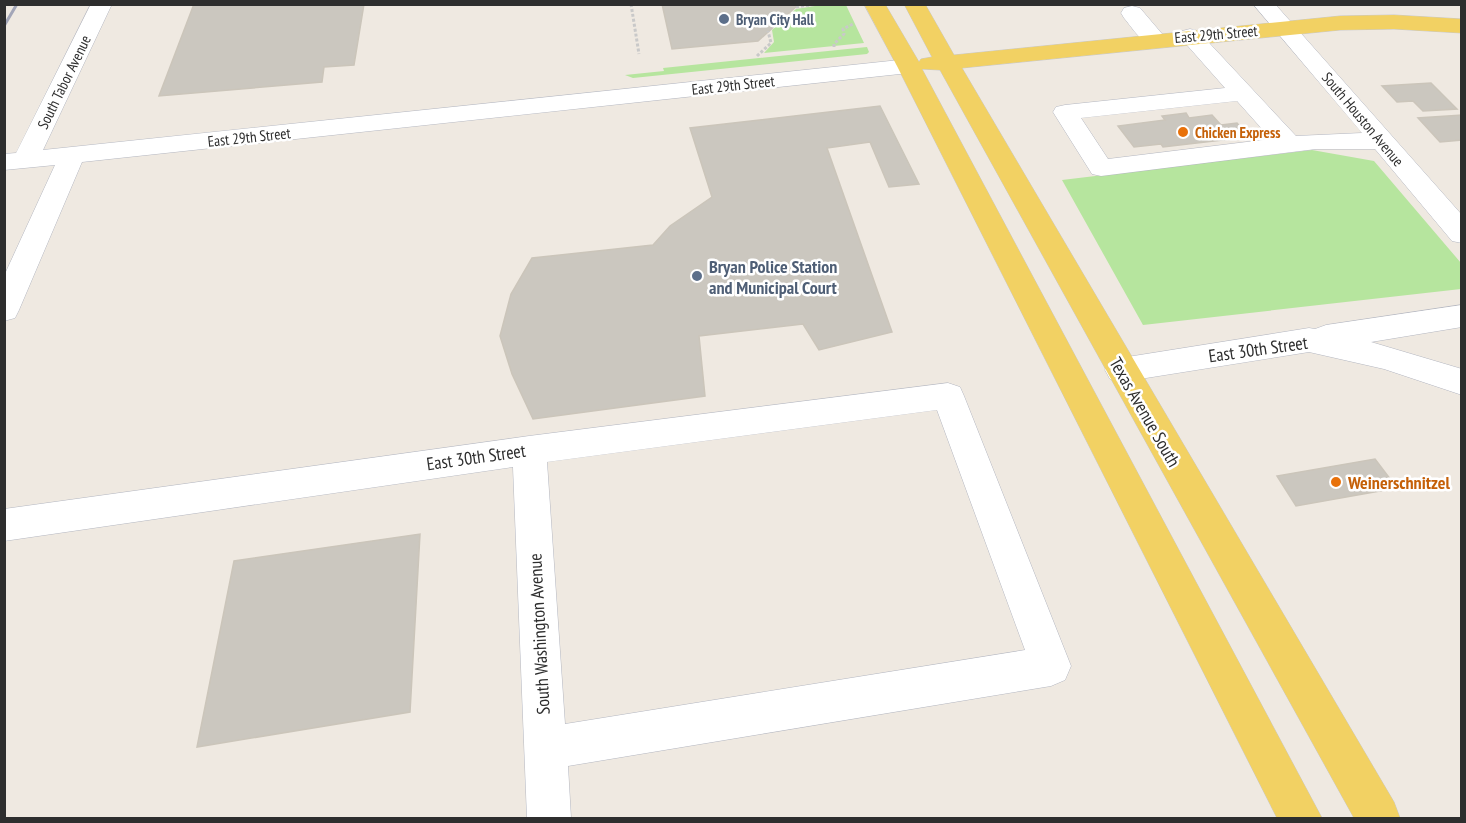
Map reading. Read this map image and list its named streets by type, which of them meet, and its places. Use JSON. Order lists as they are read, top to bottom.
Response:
{
  "streets": {
    "main road": ["East 29th Street", "Texas Avenue South"],
    "street": [
      "South Tabor Avenue",
      "South Houston Avenue",
      "East 30th Street",
      "South Washington Avenue"
    ]
  },
  "crossings": [
    ["East 29th Street", "South Tabor Avenue"],
    ["East 29th Street", "South Houston Avenue"],
    ["East 29th Street", "Texas Avenue South"],
    ["East 30th Street", "Texas Avenue South"],
    ["East 30th Street", "South Washington Avenue"]
  ],
  "places": [
    "Bryan City Hall",
    "Chicken Express",
    "Bryan Police Station and Municipal Court",
    "Weinerschnitzel"
  ]
}
